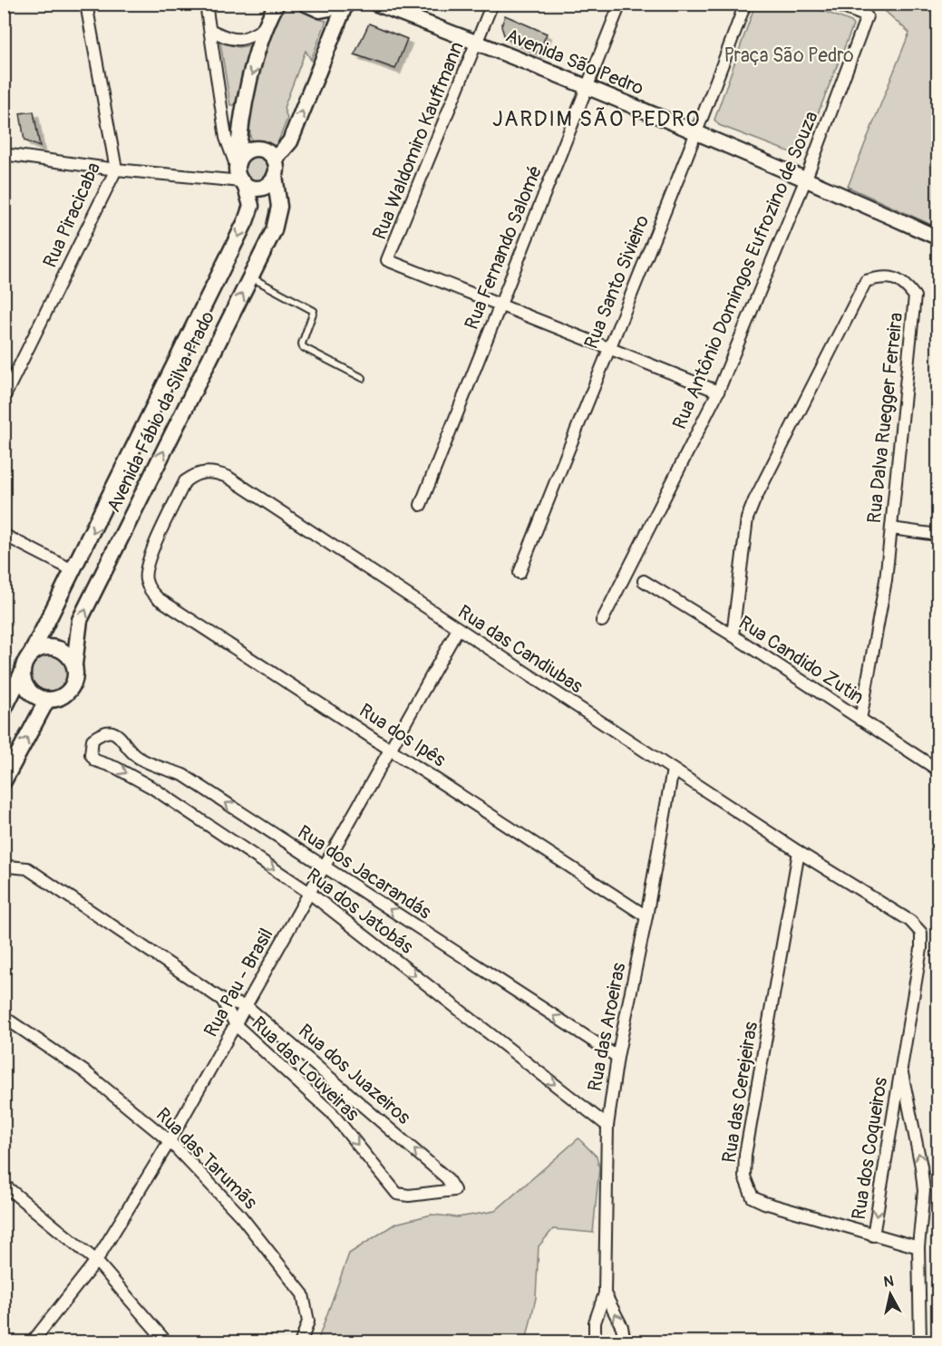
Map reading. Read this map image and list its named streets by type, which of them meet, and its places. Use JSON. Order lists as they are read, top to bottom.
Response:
{
  "streets": {
    "main road": ["Avenida Fábio da Silva Prado"],
    "street": [
      "Avenida São Pedro",
      "Rua Waldomiro Kauffmann",
      "Rua Piracicaba",
      "Rua Fernando Salomé",
      "Rua Antônio Domingos Eufrozino de Souza",
      "Rua Santo Sivieiro",
      "Rua Dalva Ruegger Ferreira",
      "Rua das Candiubas",
      "Rua Candido Zutin",
      "Rua dos Ipês",
      "Rua dos Jacarandás",
      "Rua dos Jatobás",
      "Rua Pau - Brasil",
      "Rua das Aroeiras",
      "Rua das Louveiras",
      "Rua dos Juazeiros",
      "Rua das Cerejeiras",
      "Rua dos Coqueiros",
      "Rua das Tarumãs"
    ]
  },
  "crossings": [
    ["Avenida São Pedro", "Rua Waldomiro Kauffmann"],
    ["Avenida São Pedro", "Rua Fernando Salomé"],
    ["Avenida São Pedro", "Rua Antônio Domingos Eufrozino de Souza"],
    ["Avenida São Pedro", "Rua Santo Sivieiro"],
    ["Rua Waldomiro Kauffmann", "Rua Fernando Salomé"],
    ["Rua Dalva Ruegger Ferreira", "Rua Candido Zutin"],
    ["Rua das Candiubas", "Rua dos Ipês"],
    ["Rua das Candiubas", "Rua Pau - Brasil"],
    ["Rua das Candiubas", "Rua das Aroeiras"],
    ["Rua das Candiubas", "Rua das Cerejeiras"],
    ["Rua das Candiubas", "Rua dos Coqueiros"],
    ["Rua dos Ipês", "Rua Pau - Brasil"],
    ["Rua dos Ipês", "Rua das Aroeiras"],
    ["Rua dos Jacarandás", "Rua dos Jatobás"],
    ["Rua dos Jacarandás", "Rua Pau - Brasil"],
    ["Rua dos Jacarandás", "Rua das Aroeiras"],
    ["Rua dos Jatobás", "Rua Pau - Brasil"],
    ["Rua dos Jatobás", "Rua das Aroeiras"],
    ["Rua Pau - Brasil", "Rua das Louveiras"],
    ["Rua Pau - Brasil", "Rua dos Juazeiros"],
    ["Rua Pau - Brasil", "Rua das Tarumãs"],
    ["Rua das Louveiras", "Rua dos Juazeiros"],
    ["Rua das Cerejeiras", "Rua dos Coqueiros"]
  ],
  "one_way": [
    "Rua dos Jacarandás",
    "Rua dos Jatobás",
    "Rua das Louveiras",
    "Rua dos Juazeiros"
  ],
  "districts": ["JARDIM SÃO PEDRO"],
  "parks": ["Praça São Pedro"],
  "north": "top"
}
